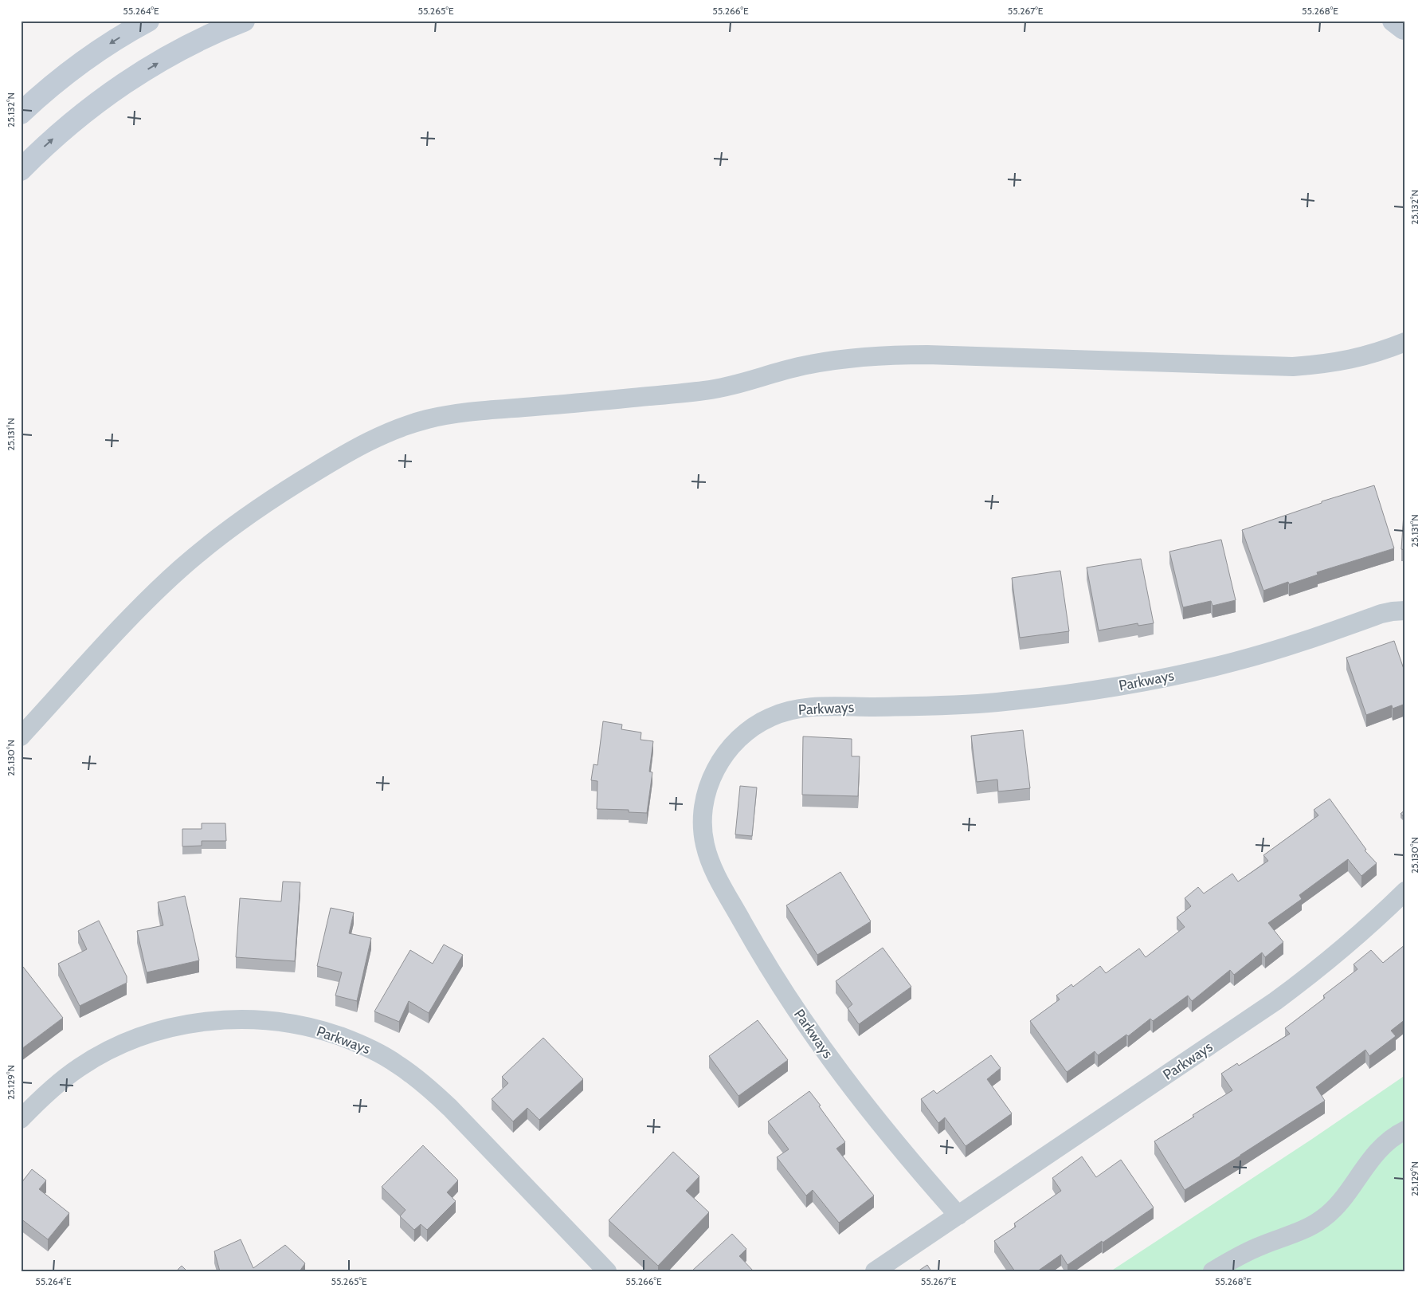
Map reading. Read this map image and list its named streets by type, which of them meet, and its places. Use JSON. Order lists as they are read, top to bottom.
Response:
{
  "streets": {
    "street": ["Parkways"]
  },
  "coordinates": [
    "55.264°E",
    "55.265°E",
    "55.266°E",
    "55.267°E",
    "55.268°E",
    "25.132°N",
    "25.131°N",
    "25.130°N",
    "25.129°N"
  ]
}
